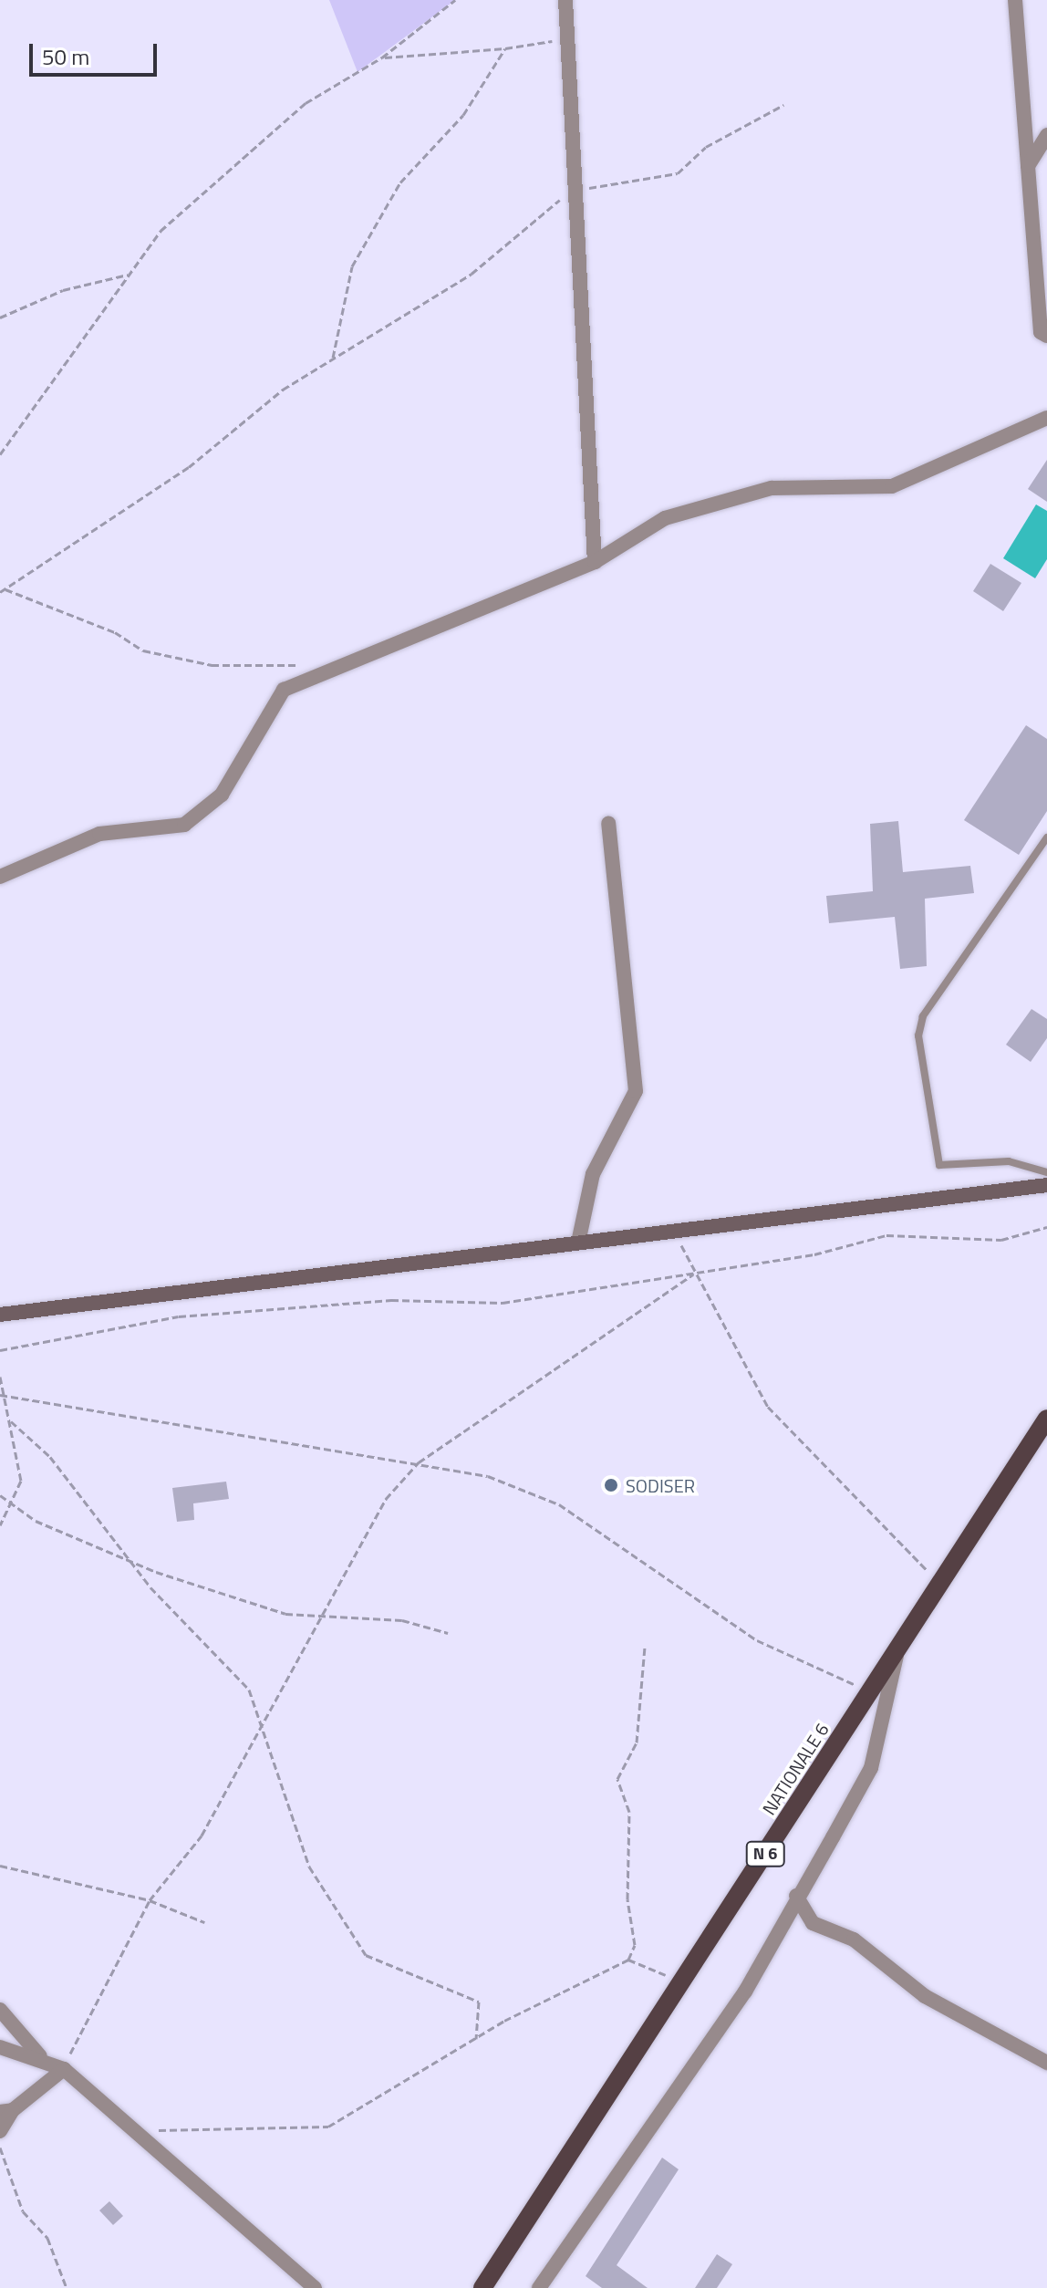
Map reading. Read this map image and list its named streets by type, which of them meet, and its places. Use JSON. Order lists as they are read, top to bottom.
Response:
{
  "streets": {
    "main road": ["NATIONALE 6", "N 6"]
  },
  "places": ["SODISER"],
  "scale_bar": "50 m"
}
